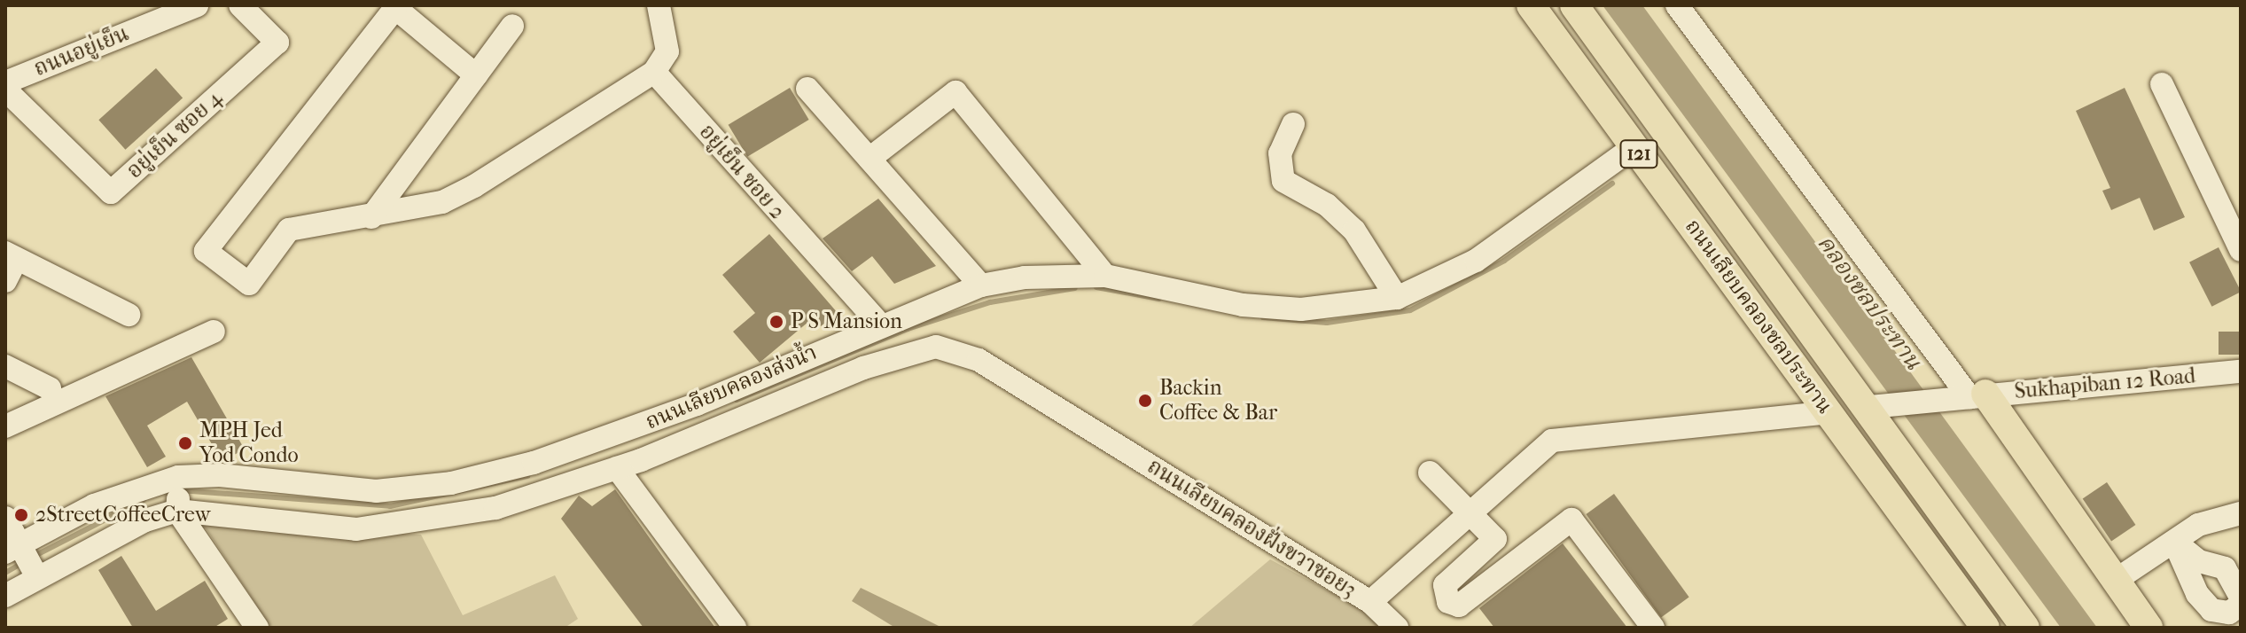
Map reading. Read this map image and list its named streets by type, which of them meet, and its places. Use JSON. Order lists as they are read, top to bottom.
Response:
{
  "streets": {
    "main road": ["121", "ถนนเลียบคลองชลประทาน"],
    "street": [
      "ถนนอยู่เย็น",
      "อยู่เย็น ซอย 4",
      "อยู่เย็น ซอย 2",
      "Sukhapiban 12 Road",
      "ถนนเลียบคลองส่งน้ำ",
      "ถนนเลียบคลองฝั่งขวาซอย3"
    ]
  },
  "crossings": [
    ["อยู่เย็น ซอย 2", "ถนนเลียบคลองส่งน้ำ"],
    ["ถนนเลียบคลองชลประทาน", "Sukhapiban 12 Road"],
    ["ถนนเลียบคลองชลประทาน", "ถนนเลียบคลองส่งน้ำ"],
    ["ถนนเลียบคลองชลประทาน", "ถนนเลียบคลองฝั่งขวาซอย3"],
    ["ถนนเลียบคลองส่งน้ำ", "ถนนเลียบคลองฝั่งขวาซอย3"]
  ],
  "water": ["คลองชลประทาน"],
  "places": [
    "P S Mansion",
    "Backin Coffee & Bar",
    "MPH Jed Yod Condo",
    "2StreetCoffeeCrew"
  ]
}
